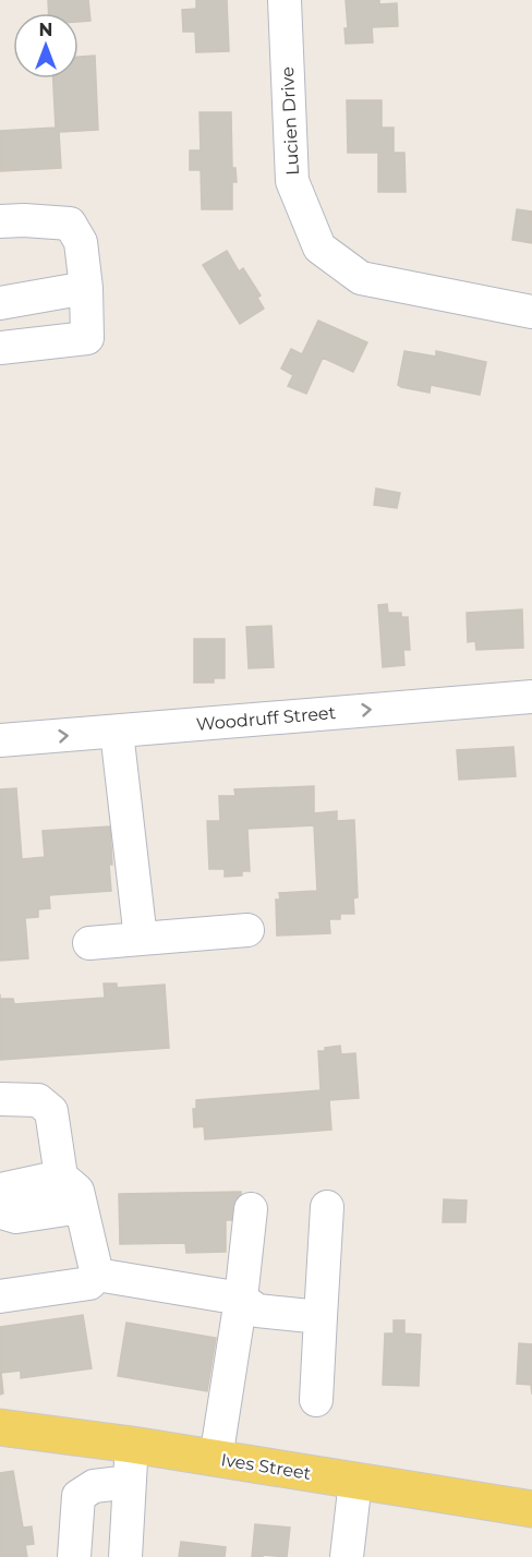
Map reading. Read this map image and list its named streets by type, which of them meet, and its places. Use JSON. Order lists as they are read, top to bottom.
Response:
{
  "streets": {
    "main road": ["Ives Street"],
    "street": ["Lucien Drive", "Woodruff Street"]
  },
  "one_way": ["Woodruff Street"],
  "north": "top"
}
